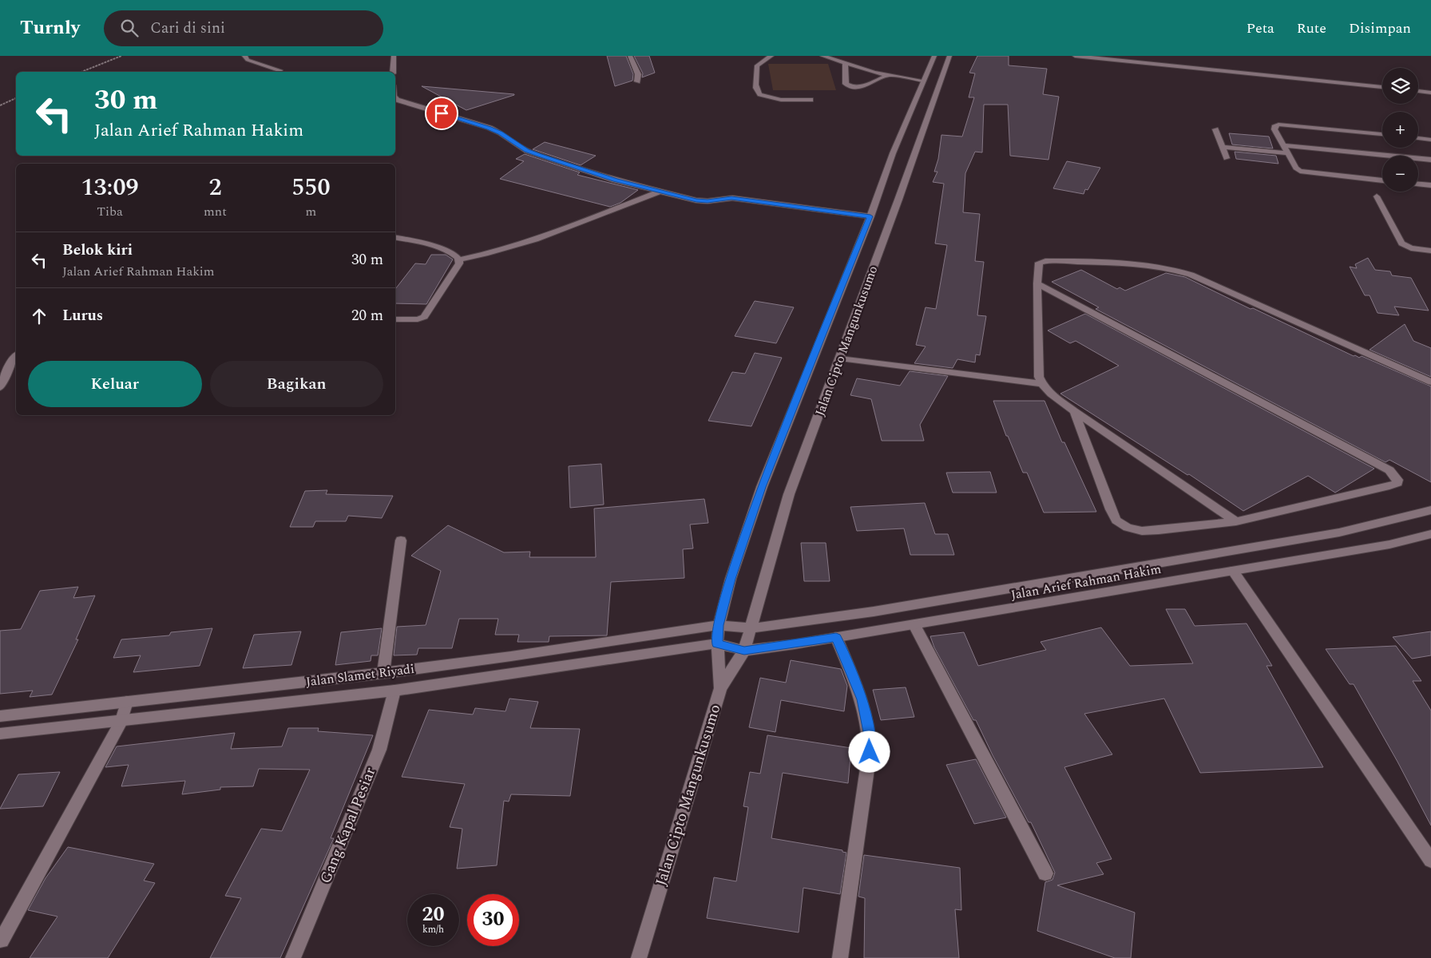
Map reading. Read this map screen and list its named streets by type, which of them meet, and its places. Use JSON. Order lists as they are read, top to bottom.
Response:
{
  "streets": {
    "street": [
      "Jalan Cipto Mangunkusumo",
      "Jalan Arief Rahman Hakim",
      "Jalan Slamet Riyadi",
      "Gang Kapal Pesiar"
    ]
  },
  "crossings": [
    ["Jalan Cipto Mangunkusumo", "Jalan Arief Rahman Hakim"],
    ["Jalan Cipto Mangunkusumo", "Jalan Slamet Riyadi"],
    ["Jalan Arief Rahman Hakim", "Jalan Slamet Riyadi"],
    ["Jalan Slamet Riyadi", "Gang Kapal Pesiar"]
  ],
  "page": {
    "header": "Turnly",
    "search": "Cari di sini",
    "nav": ["Peta", "Rute", "Disimpan"],
    "map_buttons": ["+", "−"],
    "turn": ["30 m", "Jalan Arief Rahman Hakim"],
    "eta": [
      "13:09",
      "Tiba",
      "2",
      "mnt",
      "550",
      "m"
    ],
    "list": [
      {
        "name": "Belok kiri",
        "note": "Jalan Arief Rahman Hakim",
        "value": "30 m"
      },
      {
        "name": "Lurus",
        "value": "20 m"
      }
    ],
    "buttons": ["Keluar", "Bagikan"],
    "speed": "20 km/h",
    "limit": "30"
  }
}
